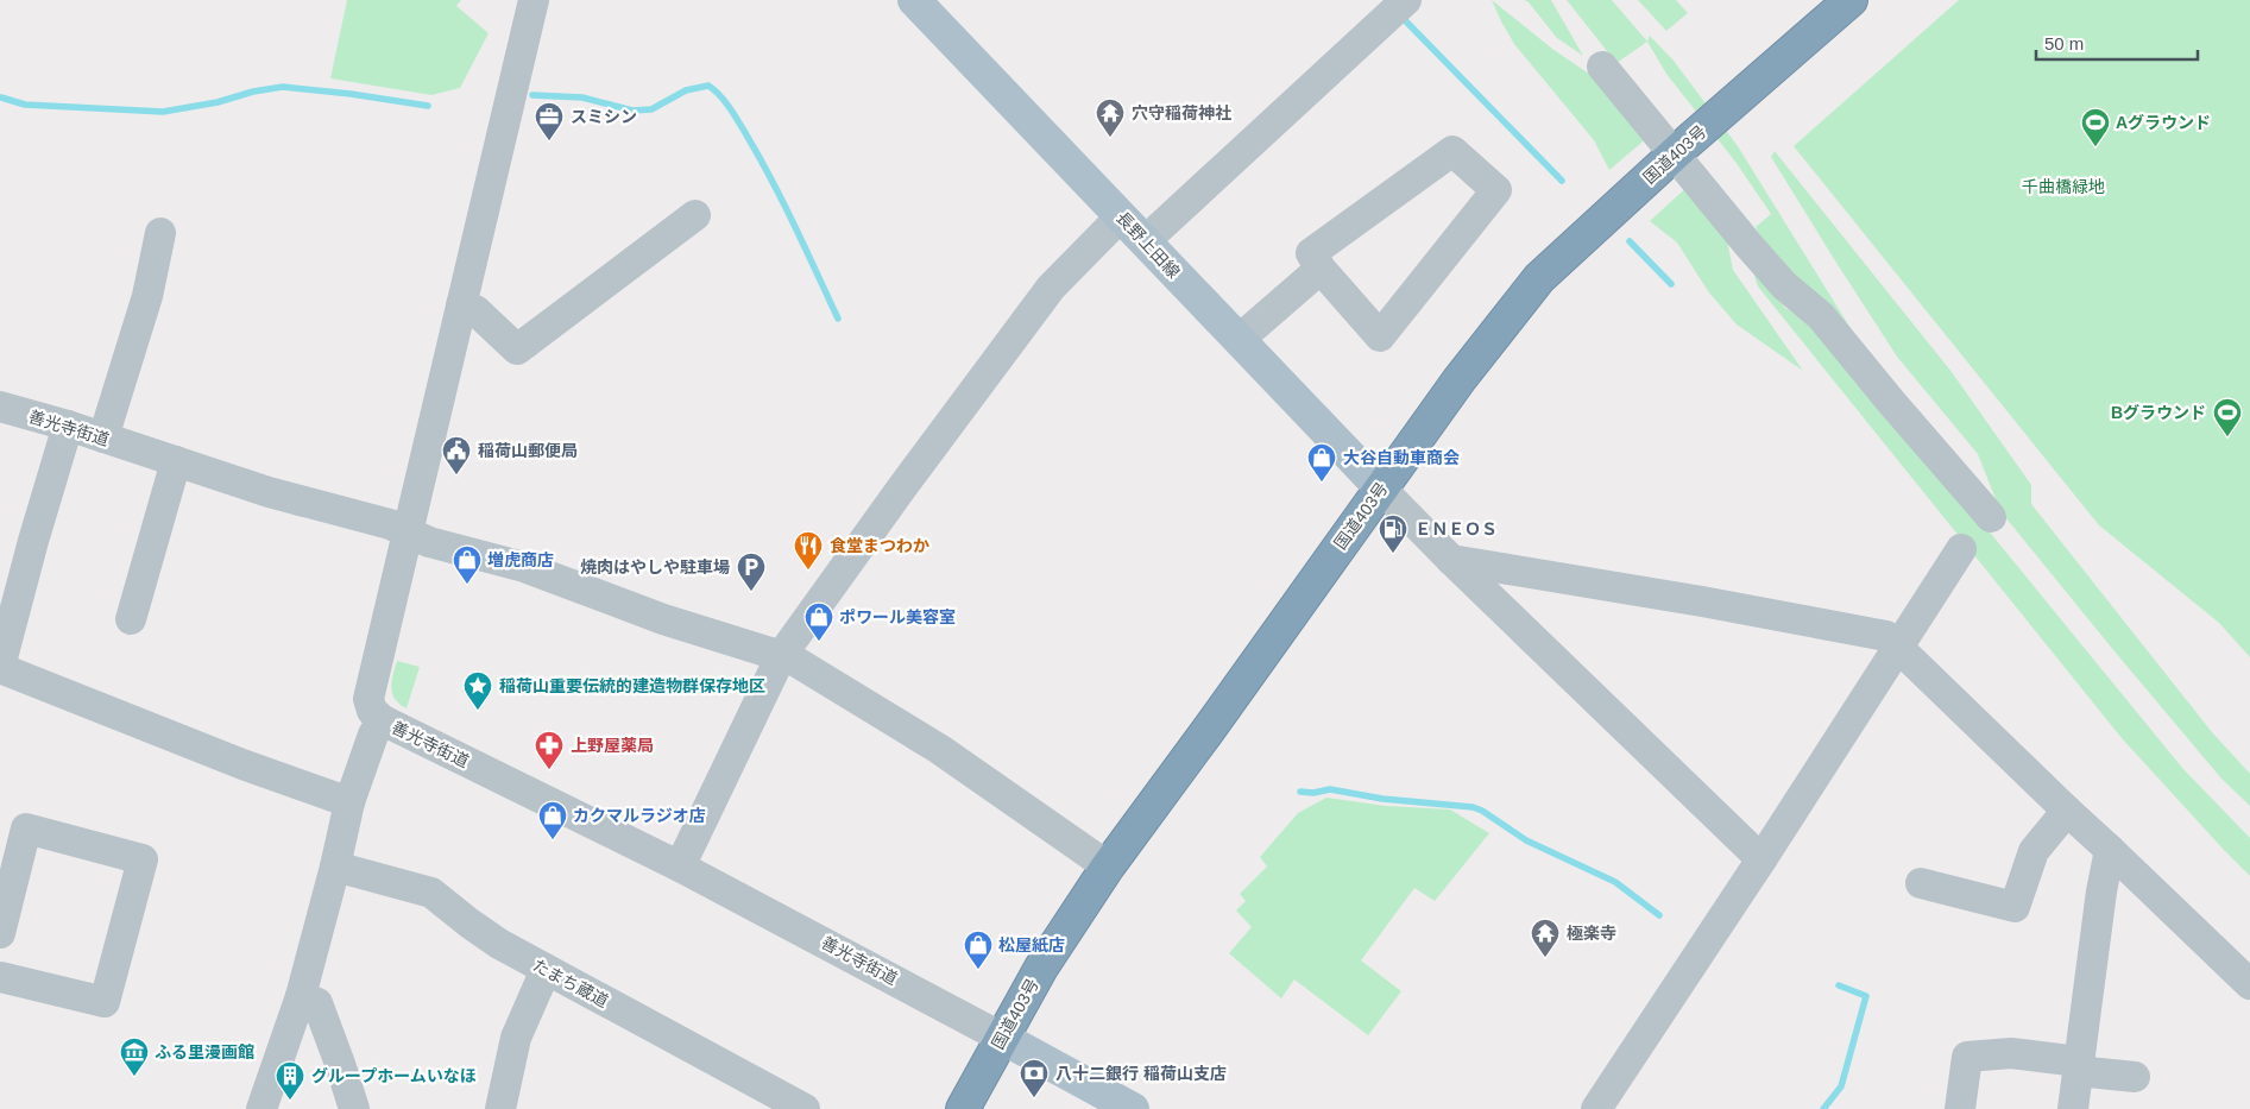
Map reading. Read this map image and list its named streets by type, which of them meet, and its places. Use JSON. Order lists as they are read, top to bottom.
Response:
{
  "streets": {
    "highway": ["国道403号"],
    "main road": ["長野上田線"],
    "street": ["善光寺街道", "たまち蔵道"]
  },
  "crossings": [
    ["国道403号", "長野上田線"],
    ["国道403号", "善光寺街道"]
  ],
  "parks": ["千曲橋緑地"],
  "places": {
    "temple": ["穴守稲荷神社", "極楽寺"],
    "office": ["スミシン"],
    "sports": ["Aグラウンド", "Bグラウンド"],
    "public building": ["稲荷山郵便局"],
    "shop": [
      "大谷自動車商会",
      "増虎商店",
      "ポワール美容室",
      "カクマルラジオ店",
      "松屋紙店"
    ],
    "fuel station": ["ＥＮＥＯＳ"],
    "restaurant": ["食堂まつわか"],
    "parking": ["焼肉はやしや駐車場"],
    "place": ["稲荷山重要伝統的建造物群保存地区"],
    "pharmacy": ["上野屋薬局"],
    "museum": ["ふる里漫画館"],
    "bank": ["八十二銀行 稲荷山支店"],
    "building": ["グループホームいなほ"]
  },
  "scale_bar": "50 m"
}
